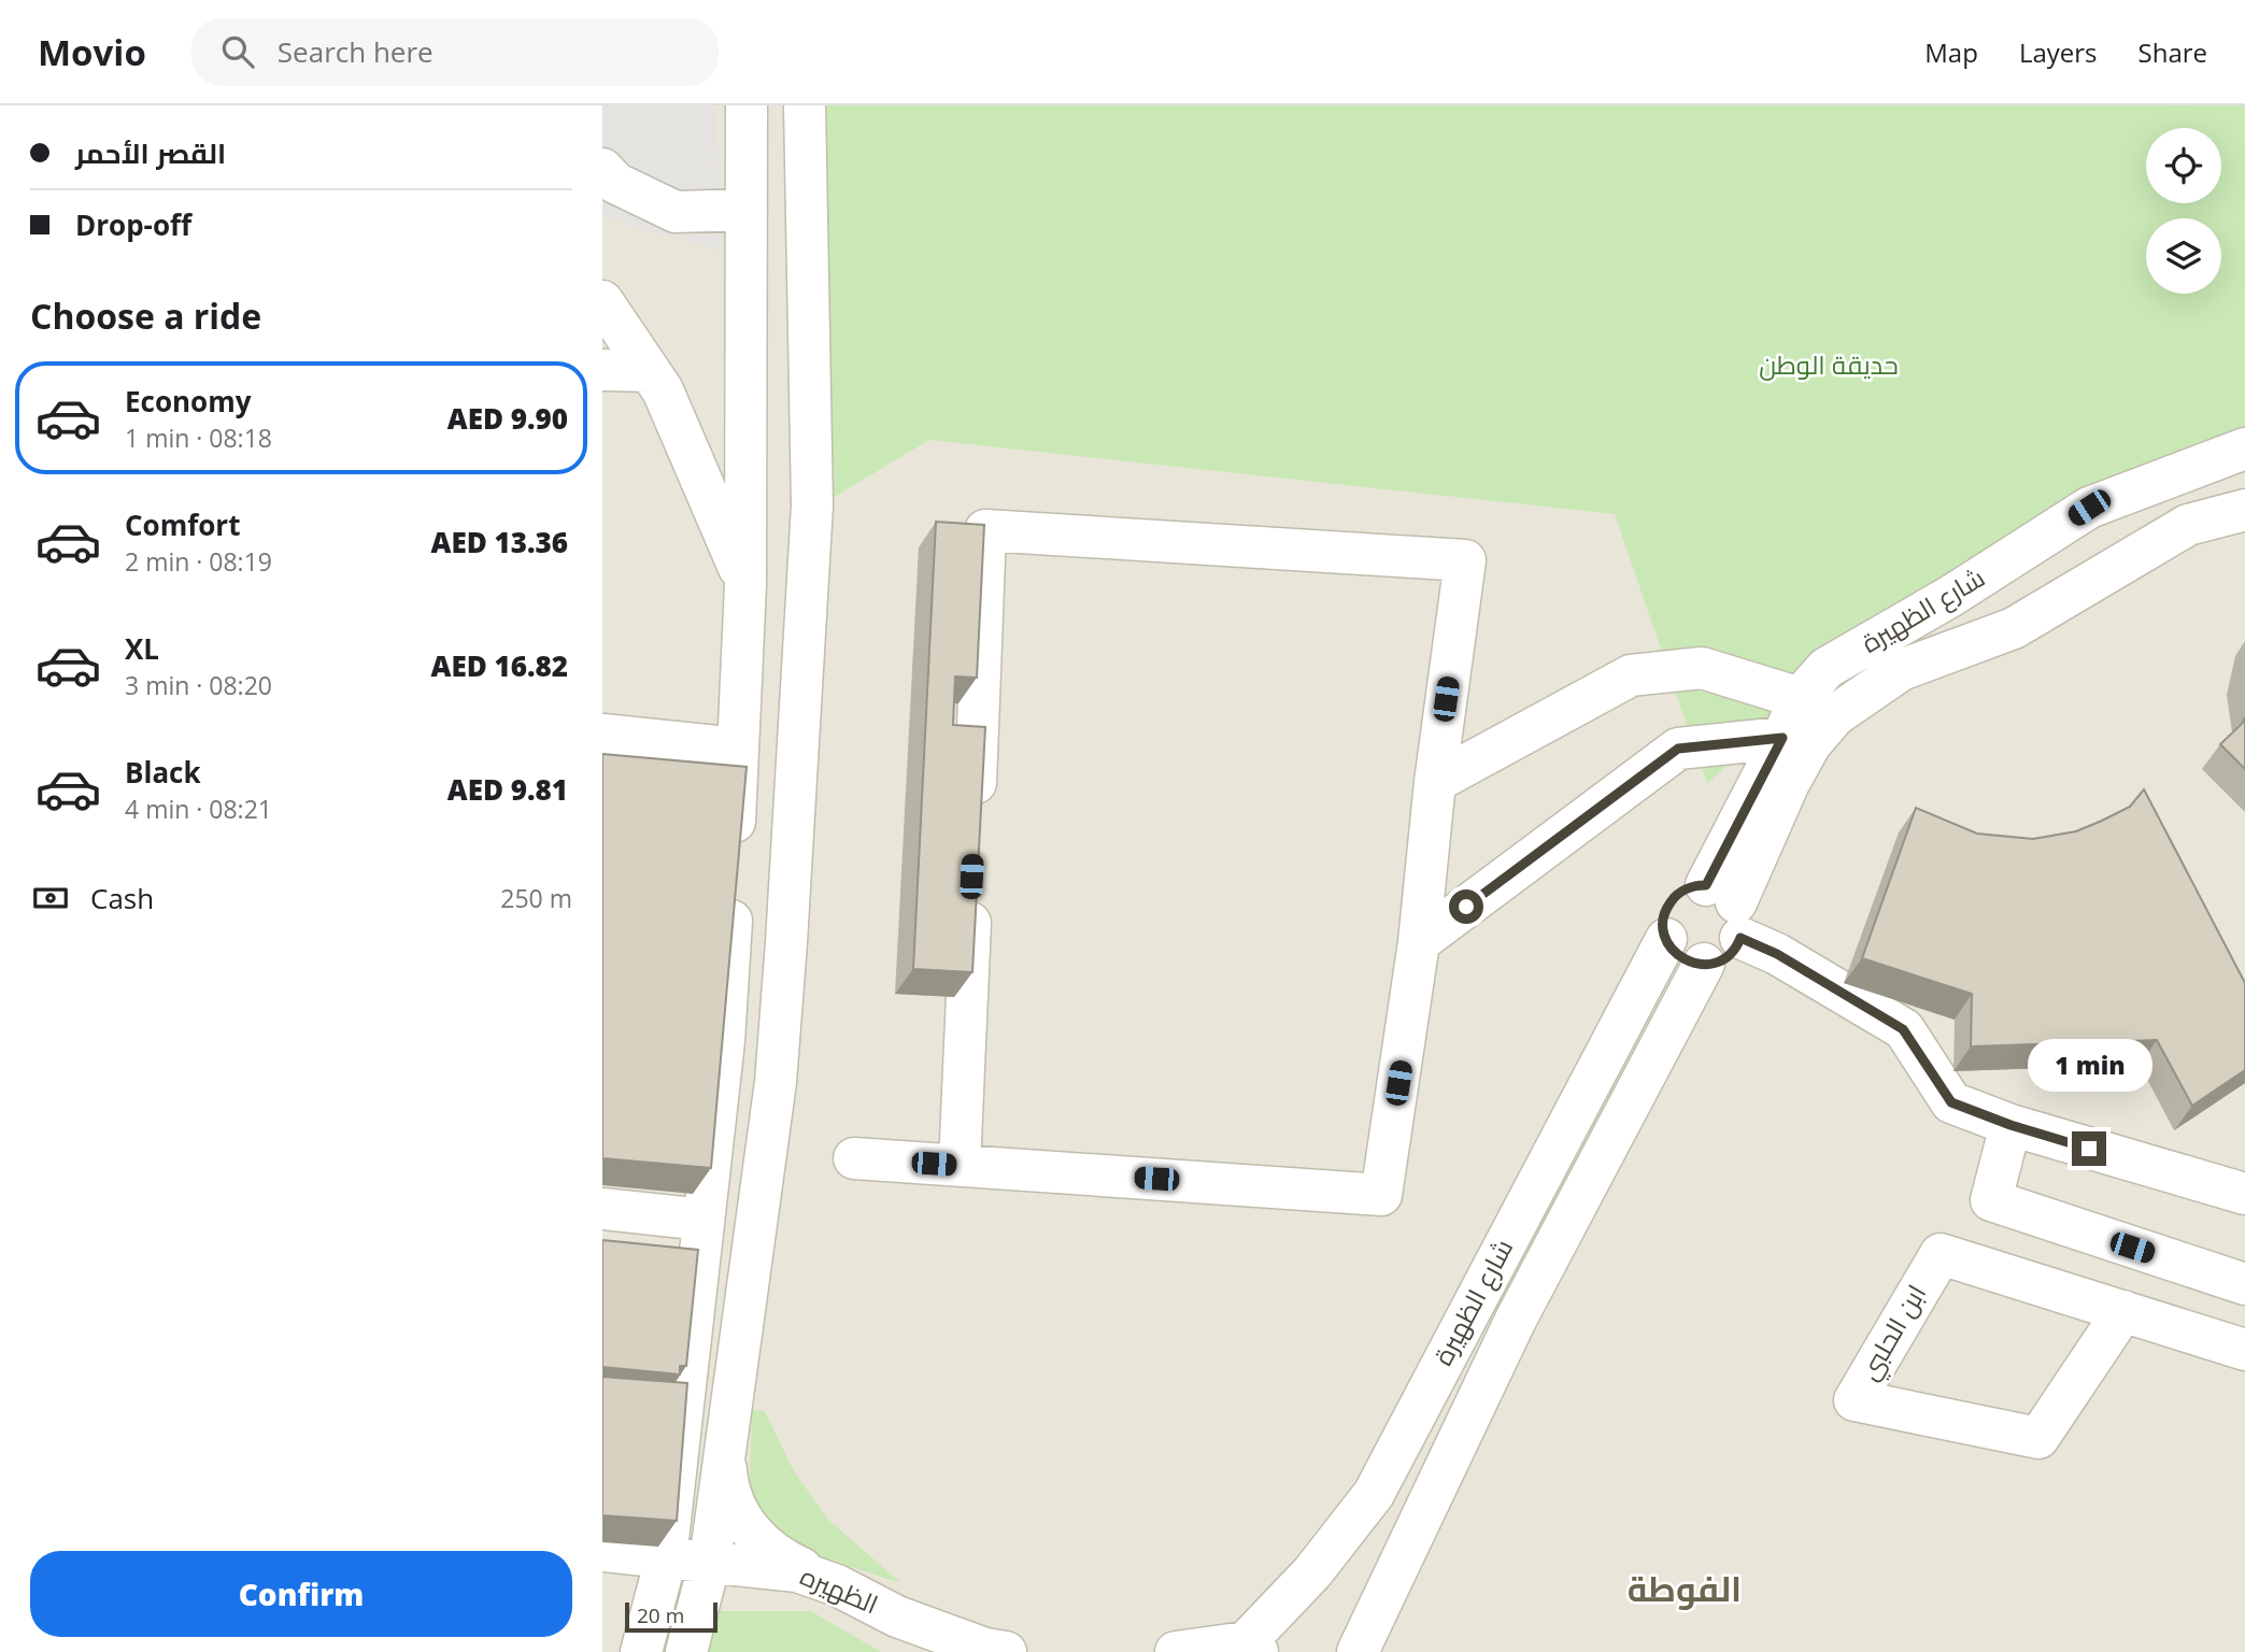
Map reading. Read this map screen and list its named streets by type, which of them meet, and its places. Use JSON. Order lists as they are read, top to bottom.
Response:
{
  "streets": {
    "street": ["شارع الظهيرة", "ابن الحلبي", "الظهيره"]
  },
  "districts": ["الفوطة"],
  "parks": ["حديقة الوطن"],
  "scale_bar": "20 m",
  "page": {
    "header": "Movio",
    "search": "Search here",
    "nav": ["Map", "Layers", "Share"],
    "banner": ["القصر الأحمر", "Drop-off"],
    "heading": "Choose a ride",
    "list": [
      {
        "name": "Economy",
        "note": "1 min · 08:18",
        "value": "AED 9.90"
      },
      {
        "name": "Comfort",
        "note": "2 min · 08:19",
        "value": "AED 13.36"
      },
      {
        "name": "XL",
        "note": "3 min · 08:20",
        "value": "AED 16.82"
      },
      {
        "name": "Black",
        "note": "4 min · 08:21",
        "value": "AED 9.81"
      }
    ],
    "pay": ["Cash", "250 m"],
    "bubble": "1 min",
    "buttons": "Confirm",
    "scale": "20 m"
  }
}
